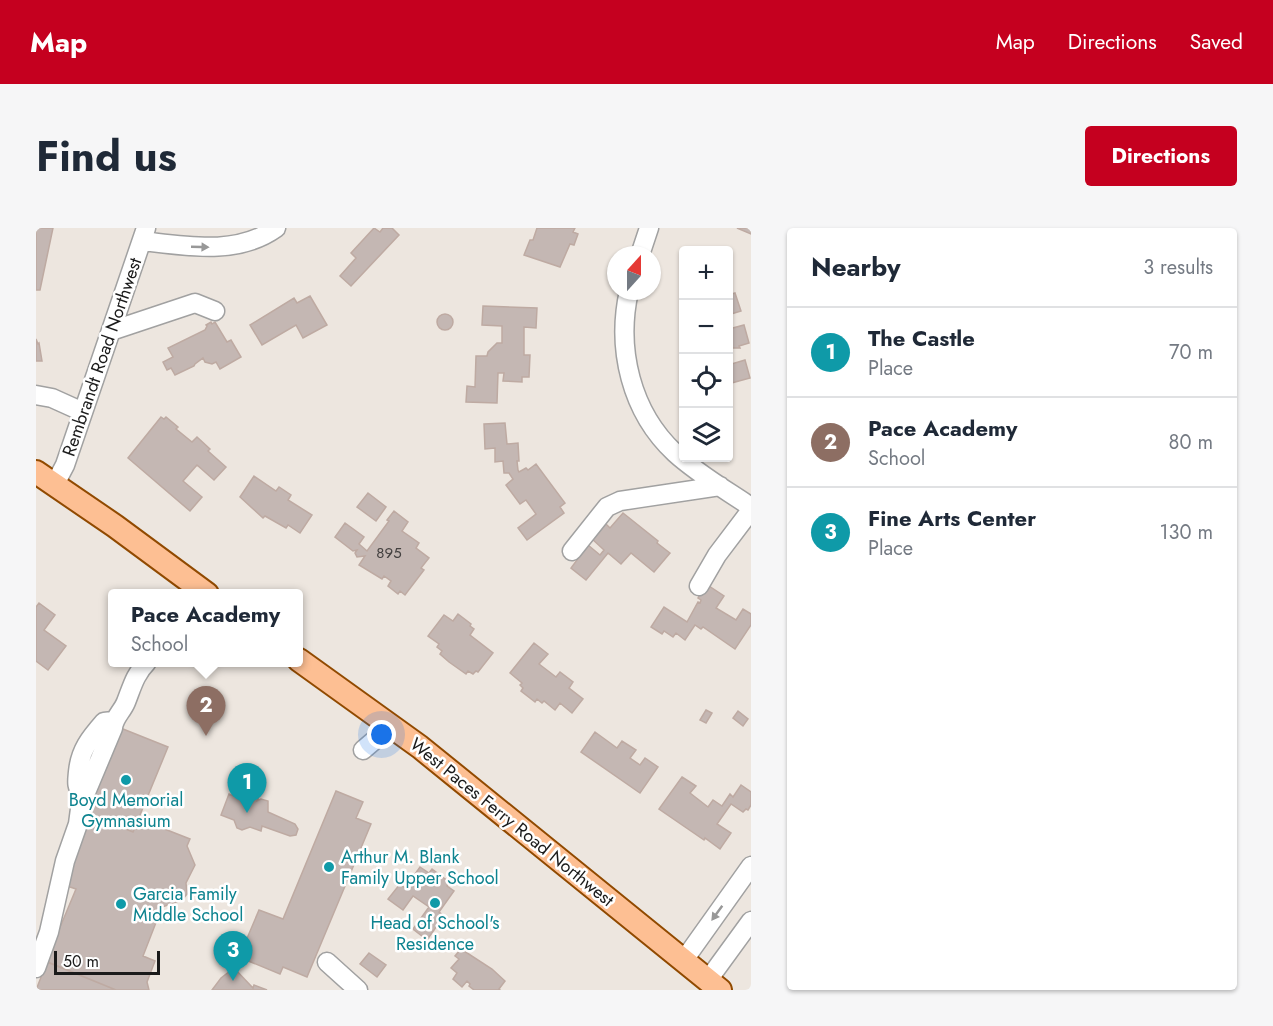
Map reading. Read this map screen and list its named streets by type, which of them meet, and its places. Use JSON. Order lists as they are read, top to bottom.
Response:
{
  "streets": {
    "main road": ["West Paces Ferry Road Northwest"],
    "street": ["Rembrandt Road Northwest"]
  },
  "places": [
    "Boyd Memorial Gymnasium",
    "Arthur M. Blank Family Upper School",
    "Head of School's Residence",
    "Garcia Family Middle School"
  ],
  "house_numbers": ["895"],
  "scale_bar": "50 m",
  "north": "top",
  "page": {
    "header": "Map",
    "nav": ["Map", "Directions", "Saved"],
    "title": "Find us",
    "buttons": "Directions",
    "heading": ["Nearby", "3 results"],
    "map_buttons": ["+", "−"],
    "list": [
      {
        "mark": "1",
        "name": "The Castle",
        "note": "Place",
        "value": "70 m"
      },
      {
        "mark": "2",
        "name": "Pace Academy",
        "note": "School",
        "value": "80 m"
      },
      {
        "mark": "3",
        "name": "Fine Arts Center",
        "note": "Place",
        "value": "130 m"
      }
    ],
    "popup": ["Pace Academy", "School"],
    "pins": ["2", "1", "3"],
    "scale": "50 m"
  }
}
